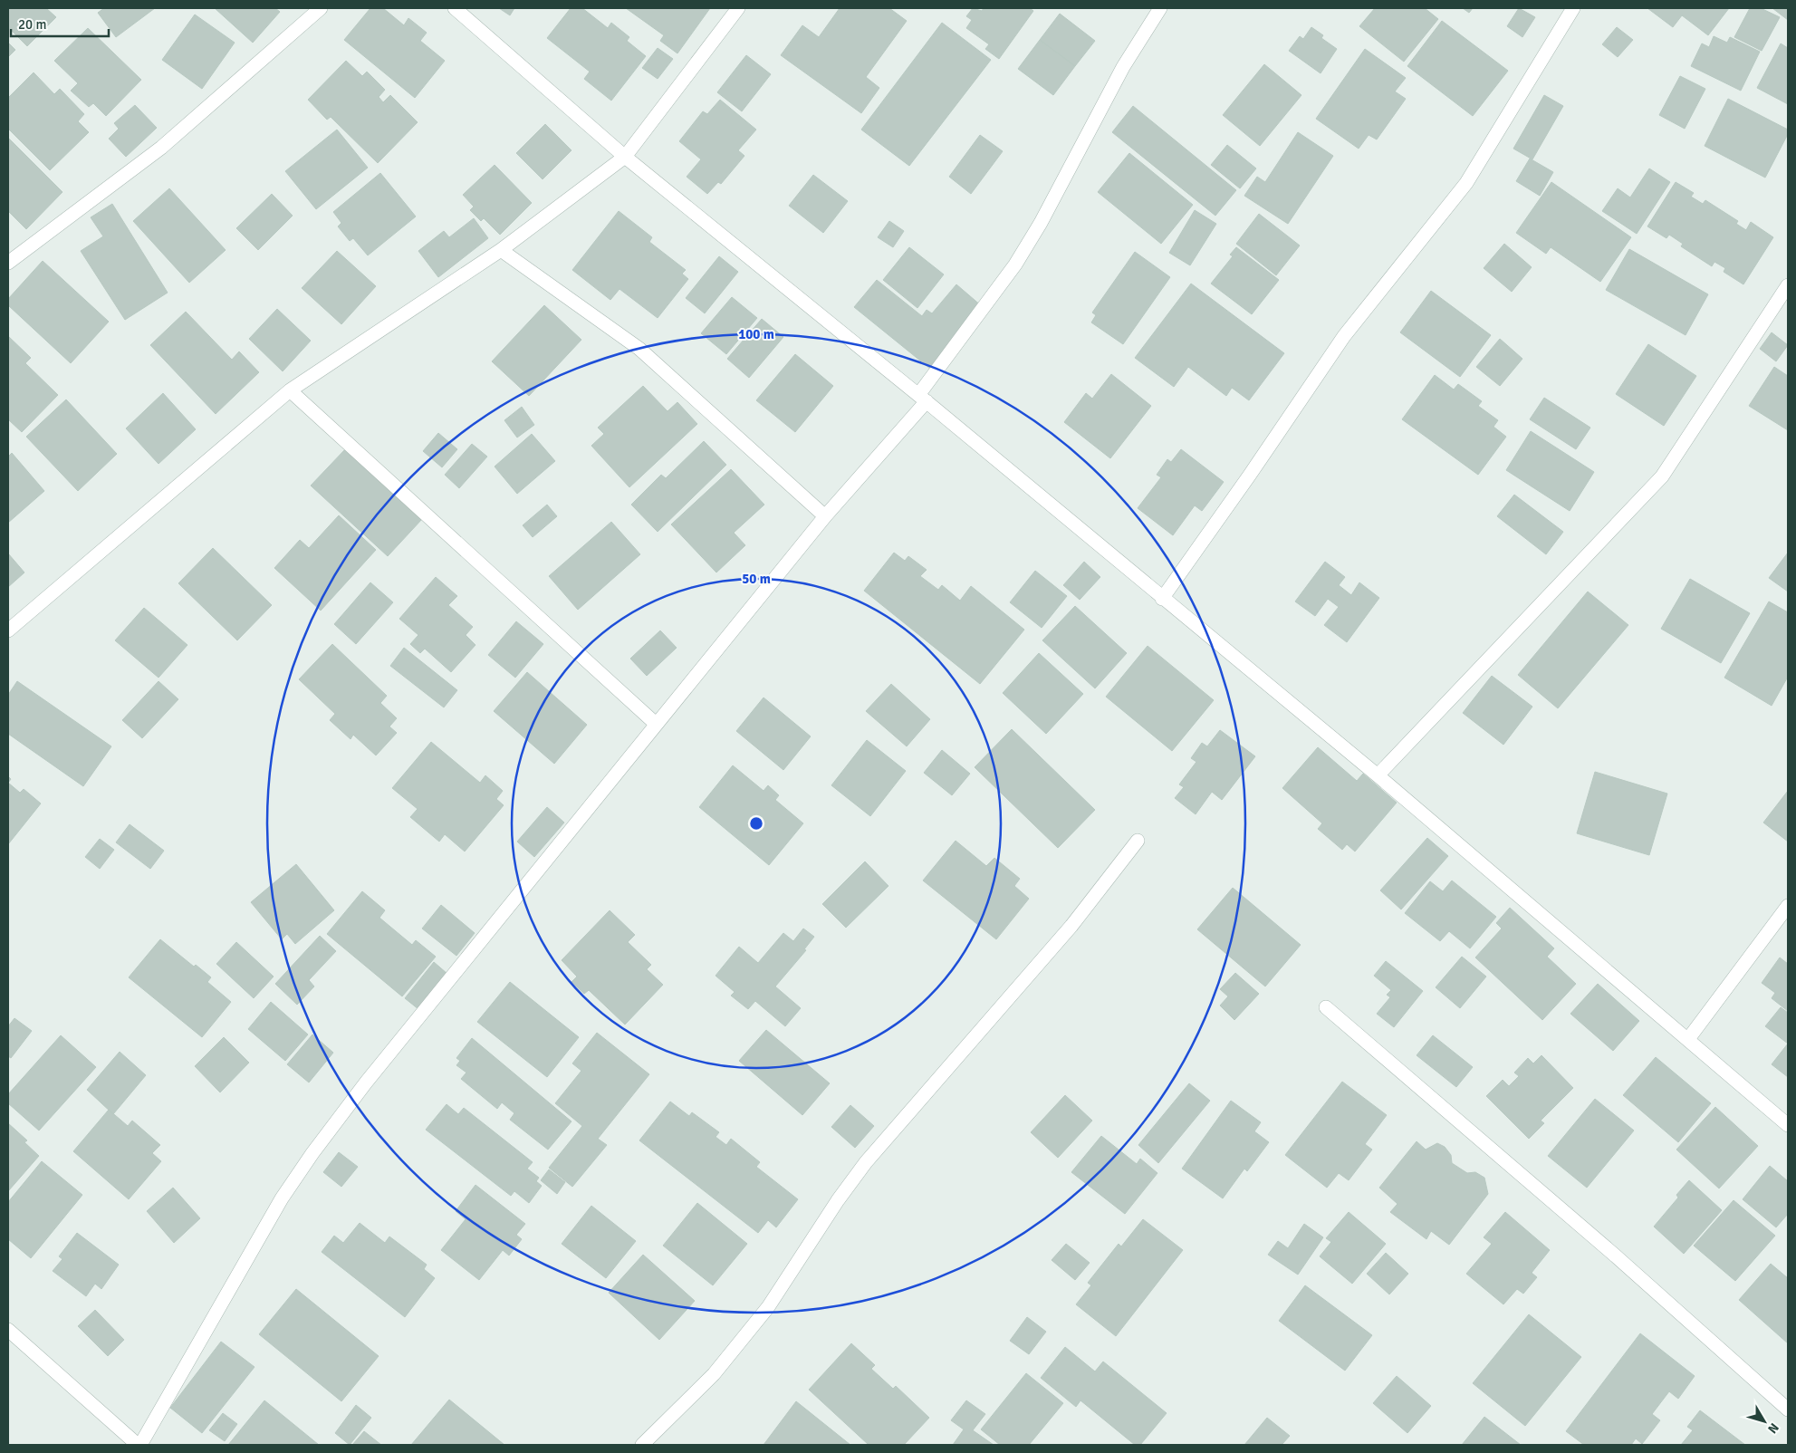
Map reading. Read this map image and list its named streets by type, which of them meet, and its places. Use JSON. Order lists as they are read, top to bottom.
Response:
{
  "scale_bar": "20 m",
  "north": "bottom right",
  "rings": ["100 m", "50 m"]
}
